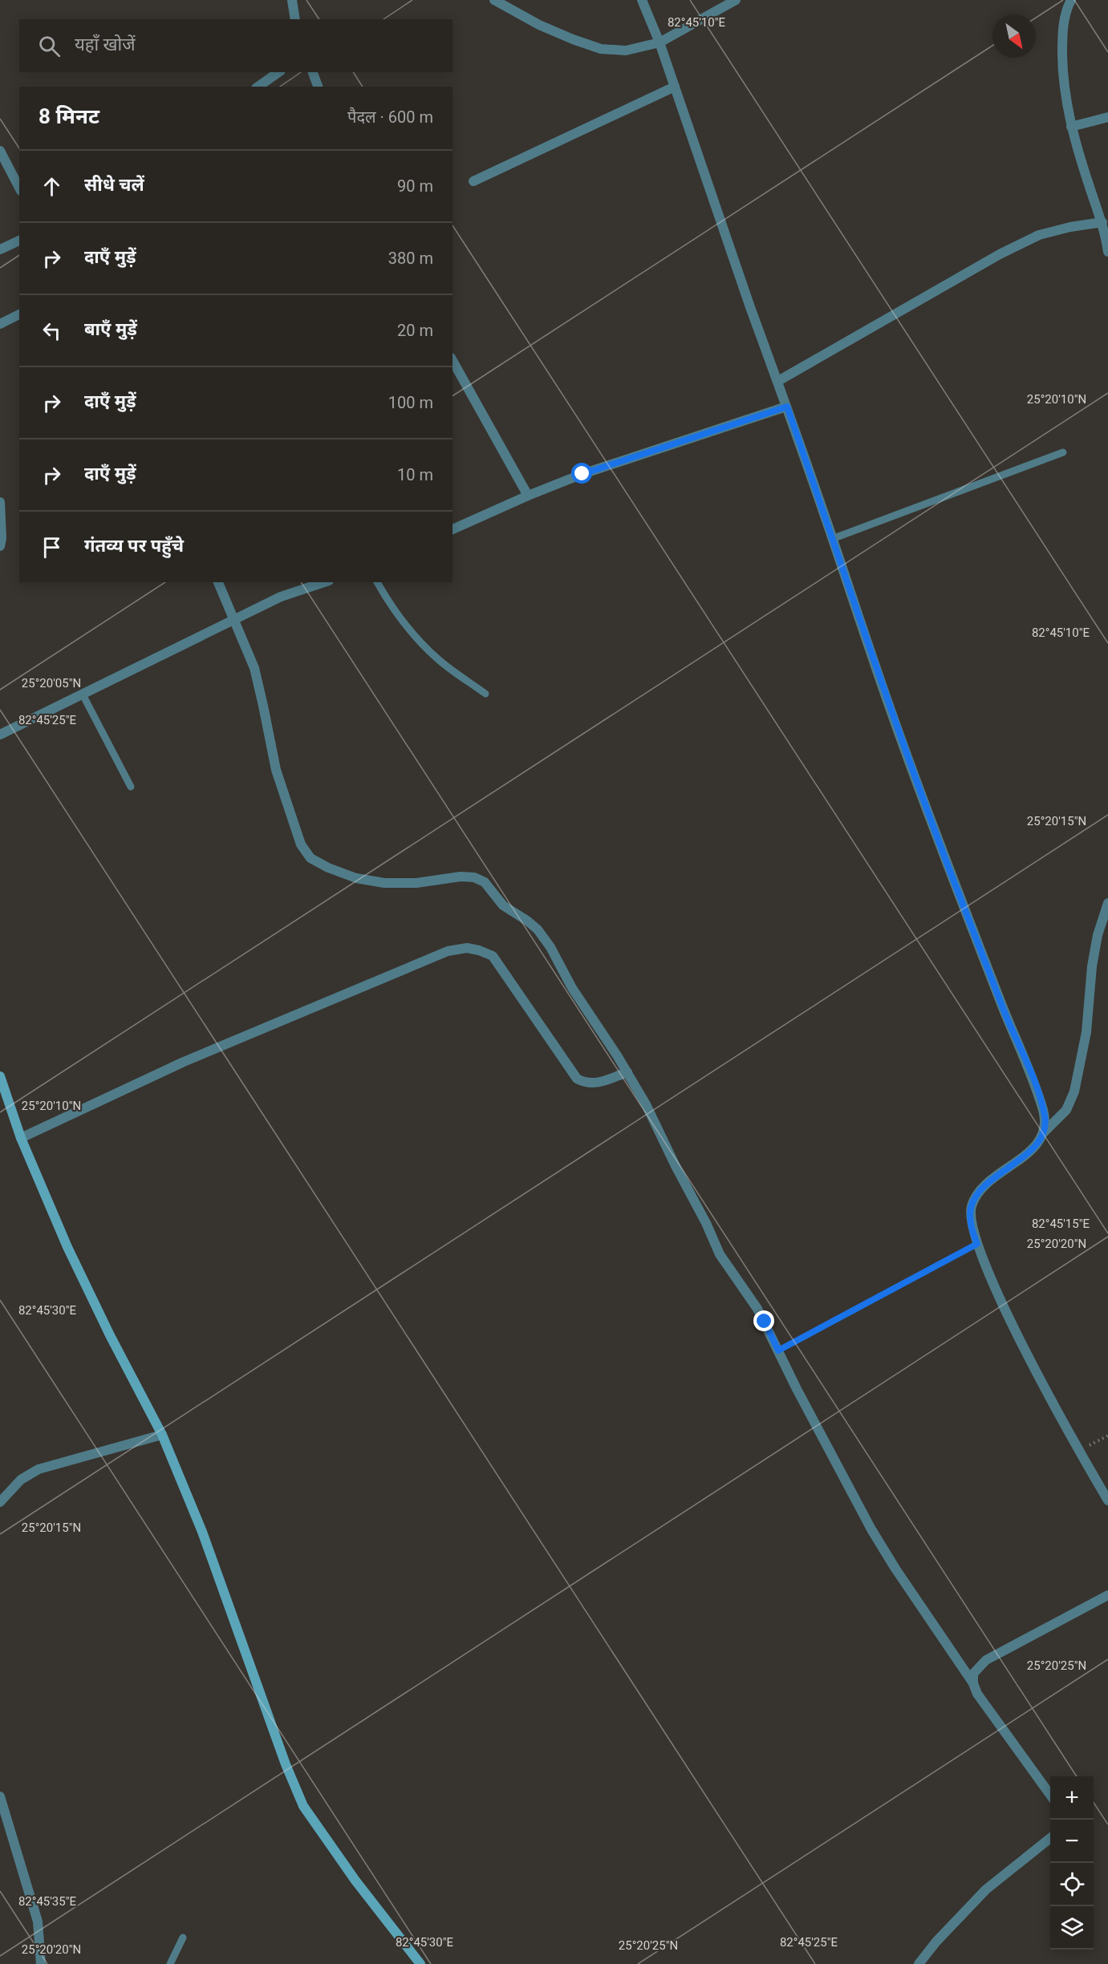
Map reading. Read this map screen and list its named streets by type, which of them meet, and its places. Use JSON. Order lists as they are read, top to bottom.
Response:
{
  "north": "bottom right",
  "page": {
    "search": "यहाँ खोजें",
    "heading": ["8 मिनट", "पैदल · 600 m"],
    "list": [
      ["सीधे चलें", "90 m"],
      ["दाएँ मुड़ें", "380 m"],
      ["बाएँ मुड़ें", "20 m"],
      ["दाएँ मुड़ें", "100 m"],
      ["दाएँ मुड़ें", "10 m"],
      "गंतव्य पर पहुँचे"
    ],
    "map_buttons": ["+", "−"]
  },
  "coordinates": [
    "82°45'10\"E",
    "25°20'10\"N",
    "25°20'05\"N",
    "82°45'25\"E",
    "25°20'15\"N",
    "82°45'15\"E",
    "25°20'20\"N",
    "82°45'30\"E",
    "25°20'25\"N",
    "82°45'35\"E"
  ]
}
